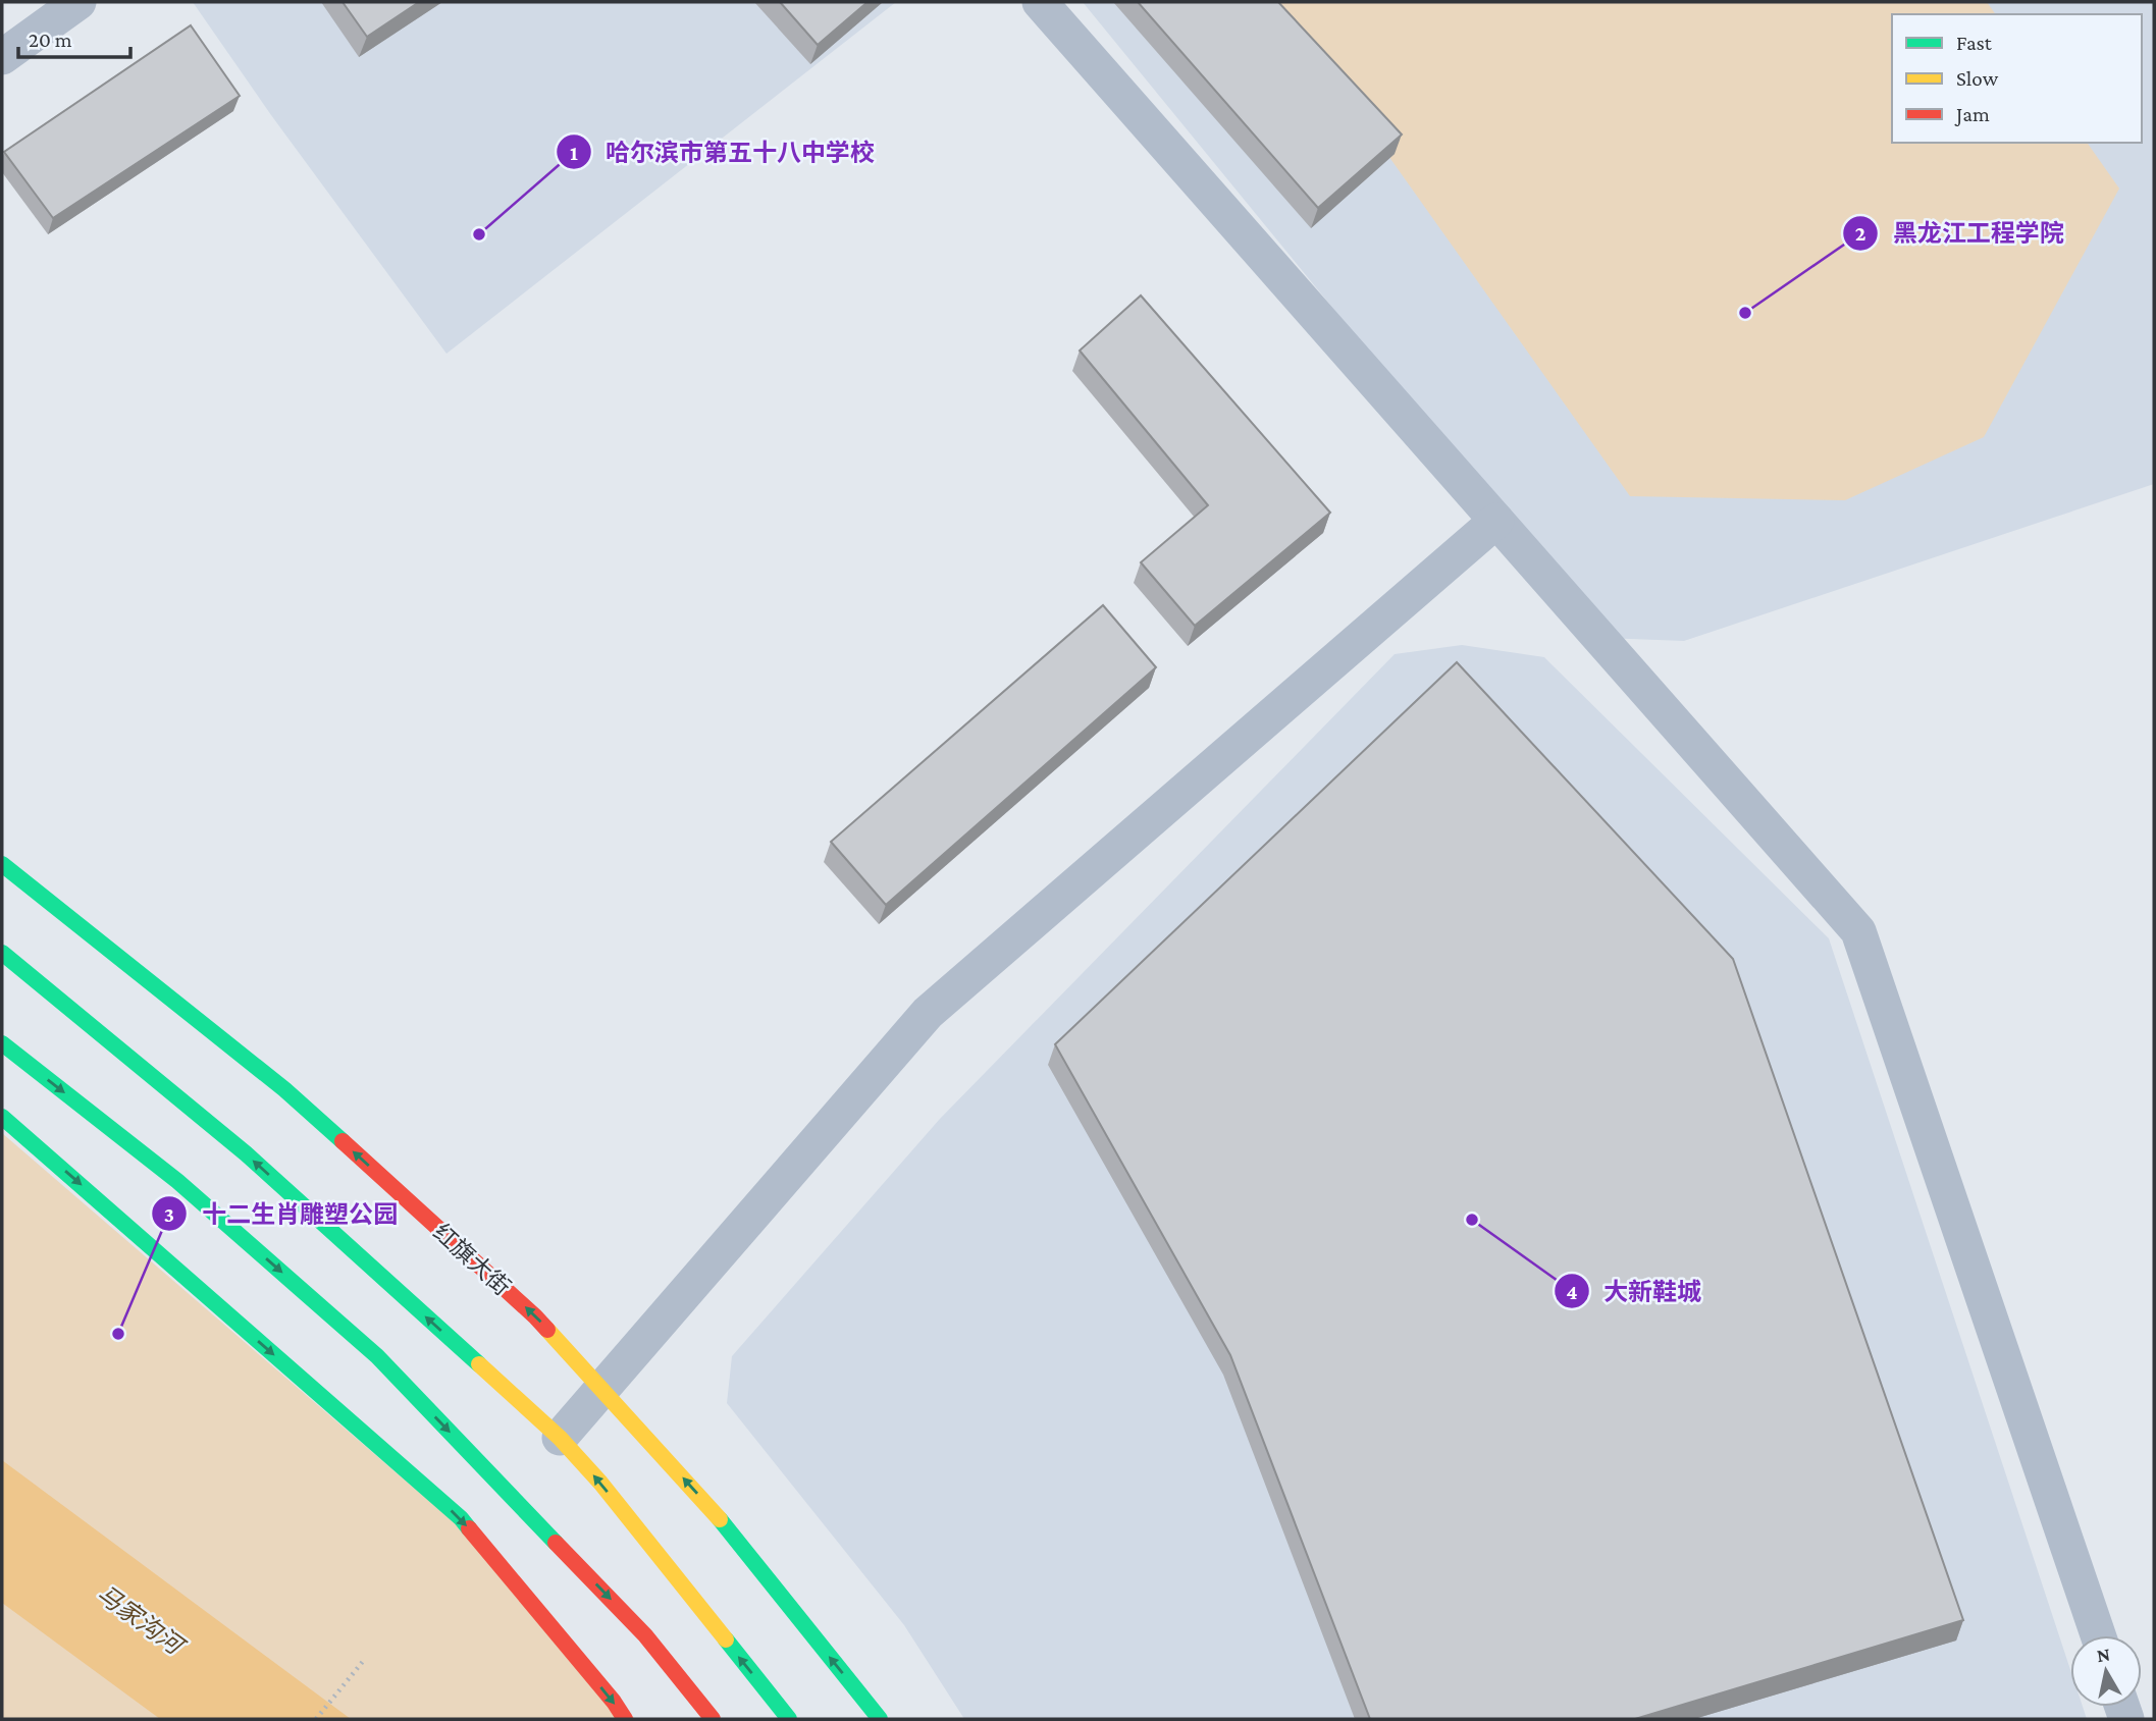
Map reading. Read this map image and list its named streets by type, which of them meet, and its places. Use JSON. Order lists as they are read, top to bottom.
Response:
{
  "streets": {
    "main road": ["红旗大街"]
  },
  "water": ["马家沟河"],
  "places": [
    "哈尔滨市第五十八中学校",
    "黑龙江工程学院",
    "大新鞋城",
    "十二生肖雕塑公园"
  ],
  "legend": ["Fast", "Slow", "Jam"],
  "scale_bar": "20 m",
  "north": "top"
}
